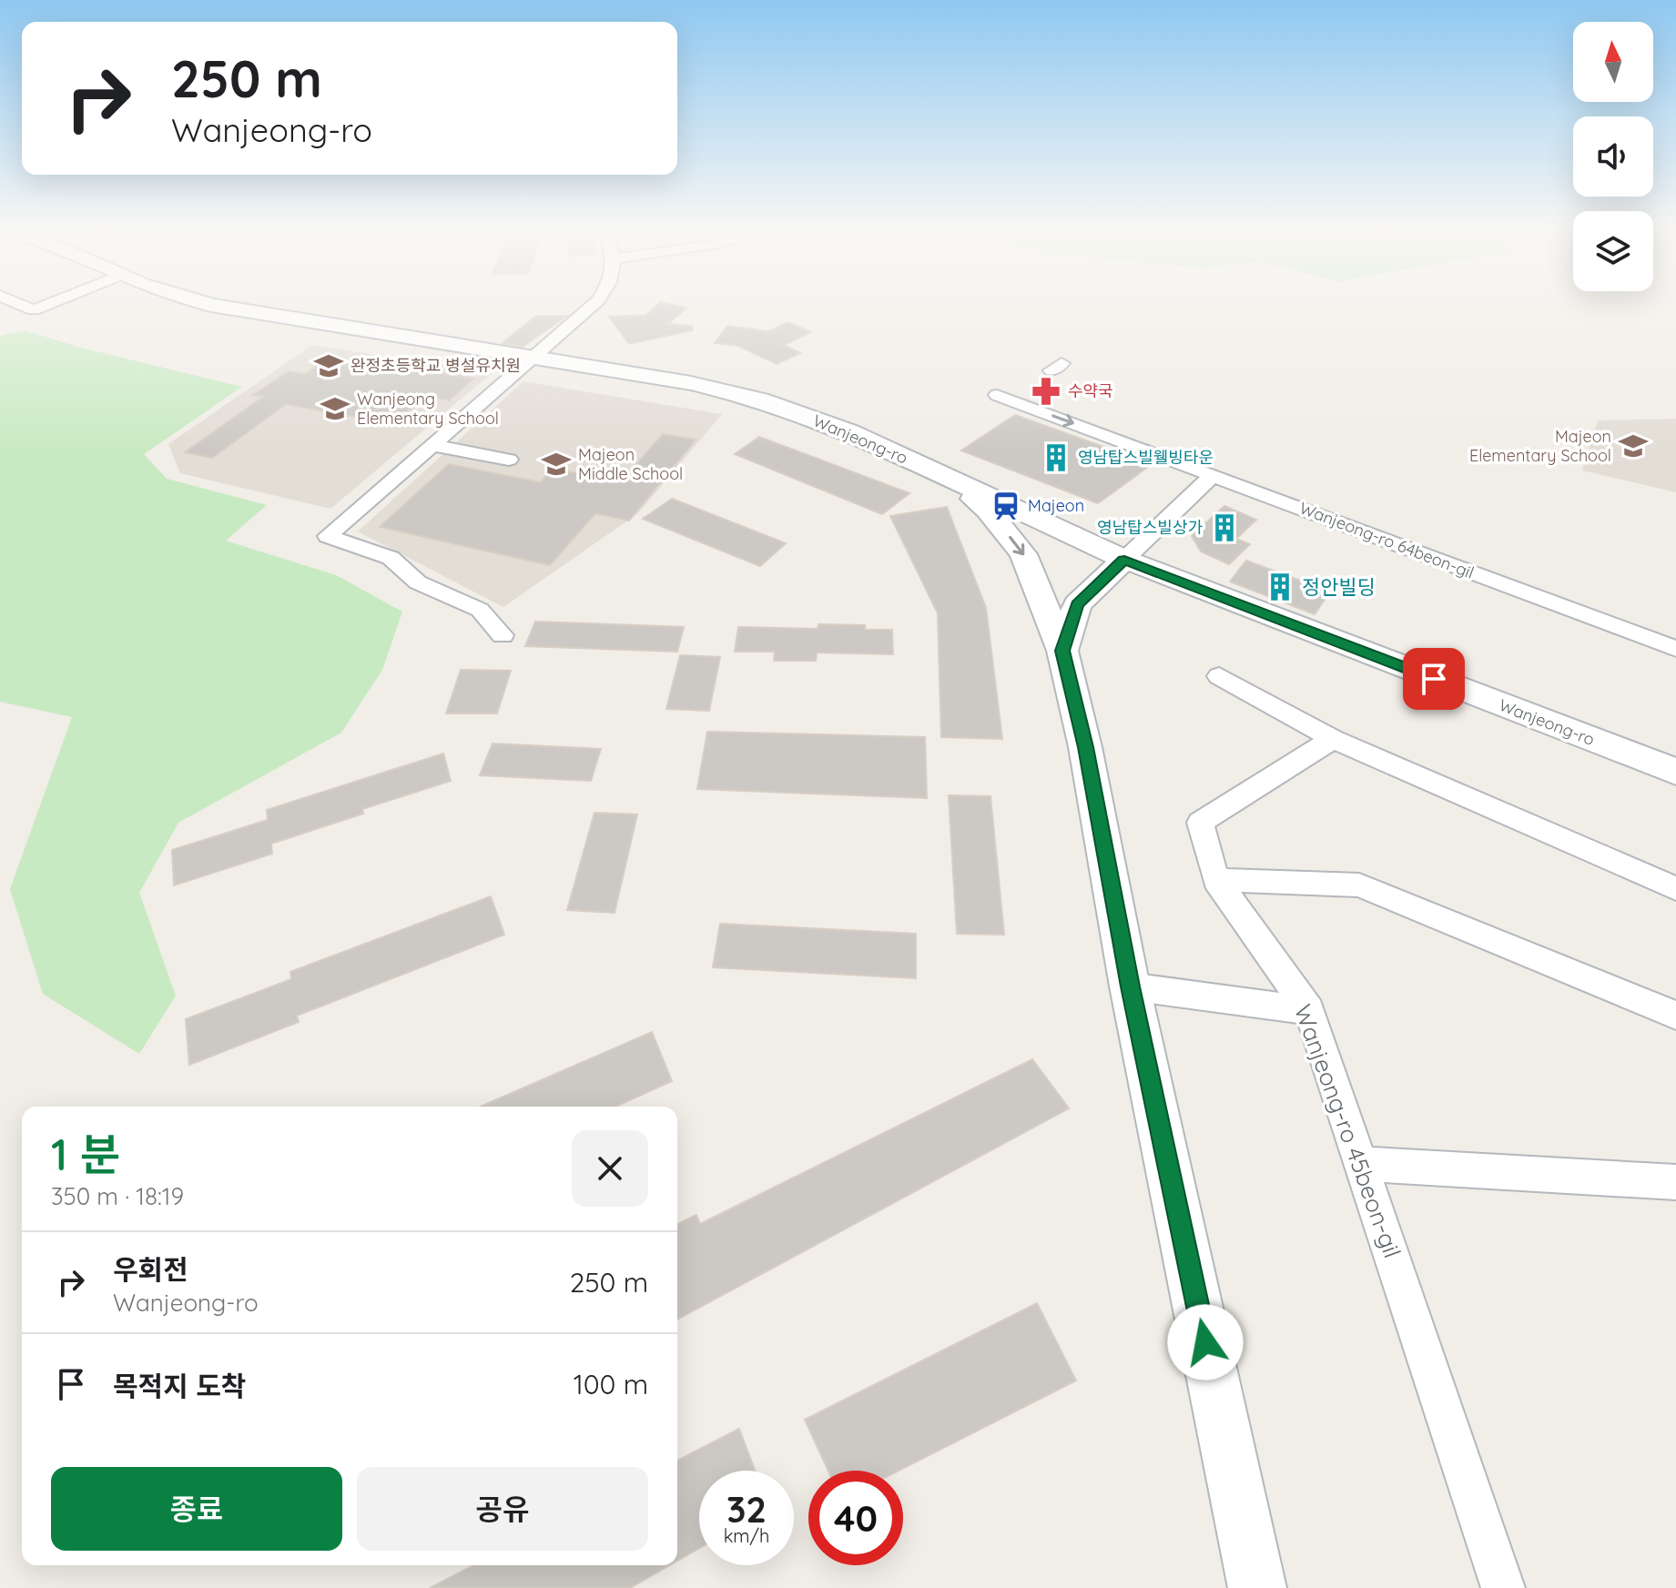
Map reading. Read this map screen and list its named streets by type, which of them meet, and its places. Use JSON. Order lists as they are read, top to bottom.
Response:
{
  "streets": {
    "main road": ["Wanjeong-ro"],
    "street": ["Wanjeong-ro 64beon-gil", "Wanjeong-ro 45beon-gil"]
  },
  "places": {
    "school or university": [
      "완정초등학교 병설유치원",
      "Wanjeong Elementary School",
      "Majeon Elementary School",
      "Majeon Middle School"
    ],
    "pharmacy": ["수약국"],
    "building": ["영남탑스빌웰빙타운", "영남탑스빌상가", "정안빌딩"],
    "station": ["Majeon"]
  },
  "north": "top",
  "page": {
    "turn": ["250 m", "Wanjeong-ro"],
    "heading": ["1 분", "350 m · 18:19"],
    "list": [
      {
        "name": "우회전",
        "note": "Wanjeong-ro",
        "value": "250 m"
      },
      {
        "name": "목적지 도착",
        "value": "100 m"
      }
    ],
    "buttons": ["종료", "공유"],
    "speed": "32 km/h",
    "limit": "40"
  }
}
